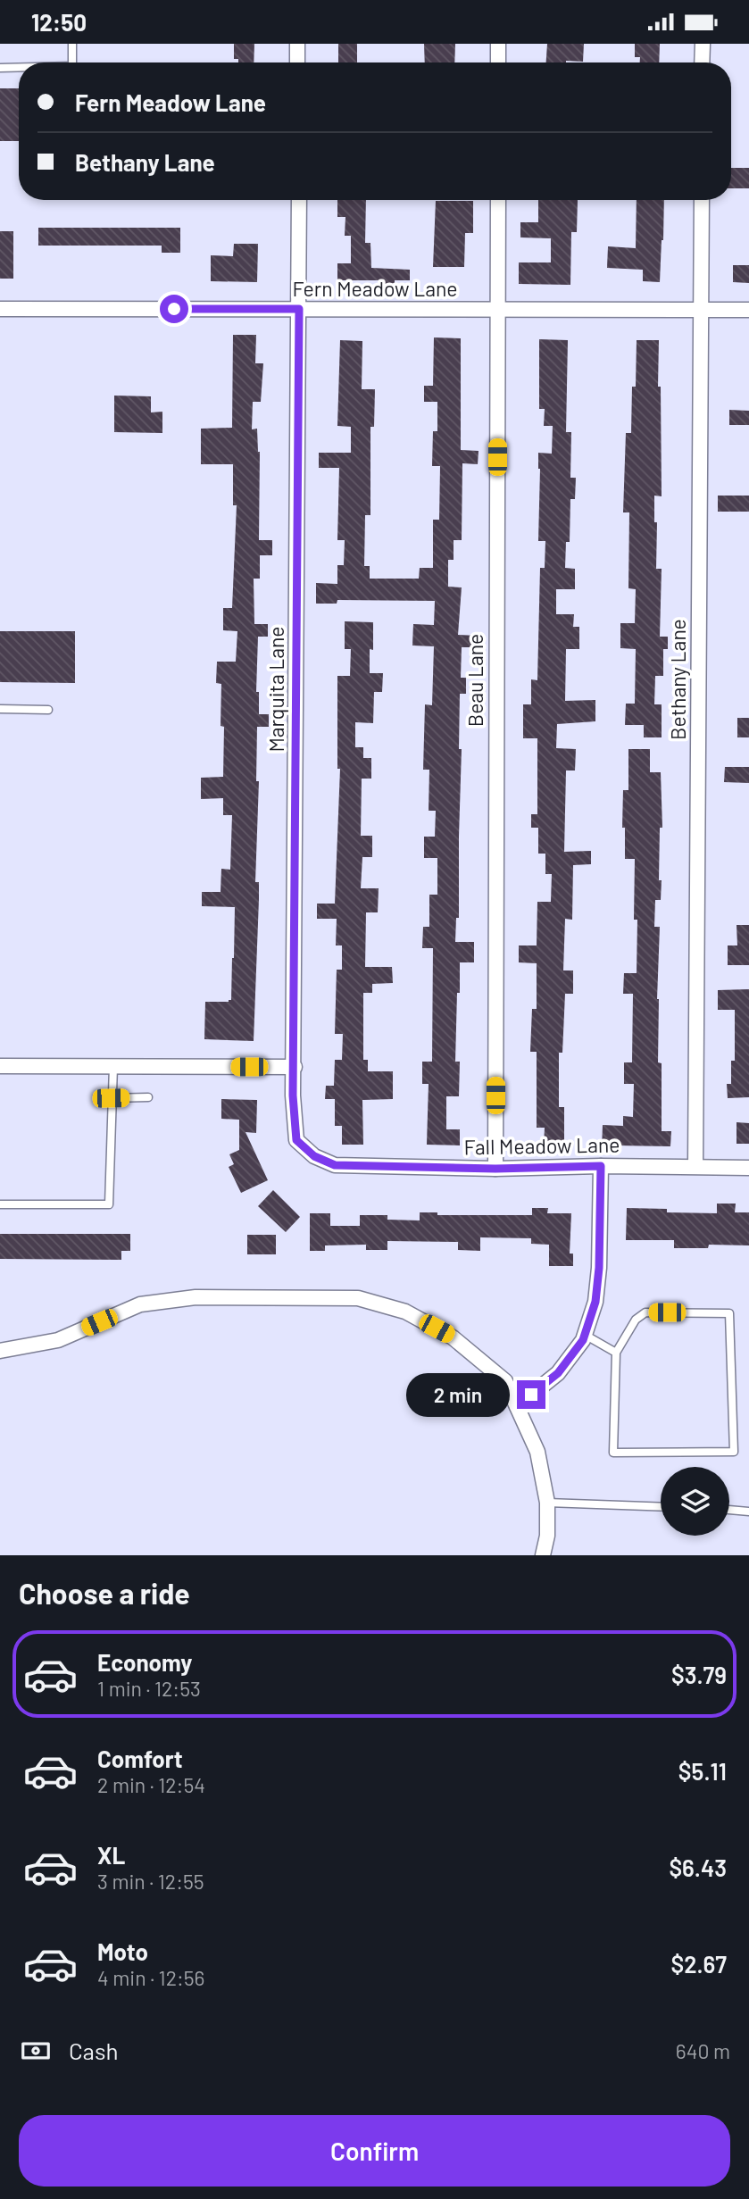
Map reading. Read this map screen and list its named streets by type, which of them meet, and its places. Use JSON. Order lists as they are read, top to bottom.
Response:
{
  "streets": {
    "street": [
      "Fern Meadow Lane",
      "Bethany Lane",
      "Beau Lane",
      "Marquita Lane",
      "Fall Meadow Lane"
    ]
  },
  "crossings": [
    ["Fern Meadow Lane", "Bethany Lane"],
    ["Fern Meadow Lane", "Beau Lane"],
    ["Fern Meadow Lane", "Marquita Lane"],
    ["Bethany Lane", "Fall Meadow Lane"],
    ["Beau Lane", "Fall Meadow Lane"],
    ["Marquita Lane", "Fall Meadow Lane"]
  ],
  "page": {
    "status": "12:50",
    "banner": ["Fern Meadow Lane", "Bethany Lane"],
    "bubble": "2 min",
    "heading": "Choose a ride",
    "list": [
      {
        "name": "Economy",
        "note": "1 min · 12:53",
        "value": "$3.79"
      },
      {
        "name": "Comfort",
        "note": "2 min · 12:54",
        "value": "$5.11"
      },
      {
        "name": "XL",
        "note": "3 min · 12:55",
        "value": "$6.43"
      },
      {
        "name": "Moto",
        "note": "4 min · 12:56",
        "value": "$2.67"
      }
    ],
    "pay": ["Cash", "640 m"],
    "buttons": "Confirm"
  }
}
